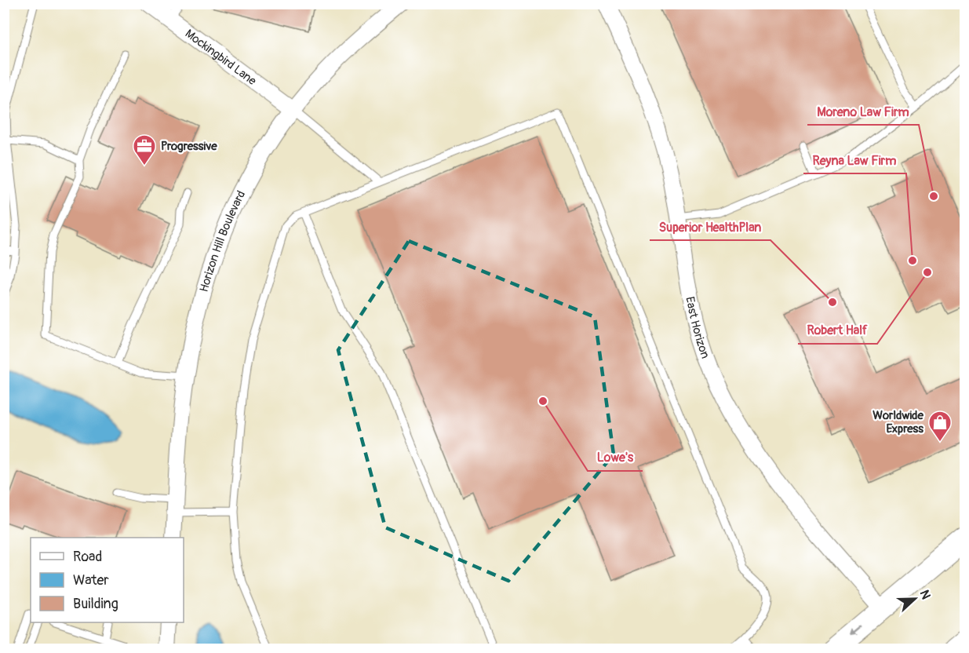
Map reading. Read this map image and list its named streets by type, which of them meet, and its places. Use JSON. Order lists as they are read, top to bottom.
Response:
{
  "streets": {
    "street": ["Mockingbird Lane", "Horizon Hill Boulevard", "East Horizon"]
  },
  "crossings": [
    ["Mockingbird Lane", "Horizon Hill Boulevard"]
  ],
  "places": {
    "office": ["Progressive"],
    "other": [
      "Moreno Law Firm",
      "Reyna Law Firm",
      "Robert Half",
      "Superior HealthPlan",
      "Lowe's"
    ],
    "shop": ["Worldwide Express"]
  },
  "legend": ["Road", "Water", "Building"],
  "north": "right"
}
